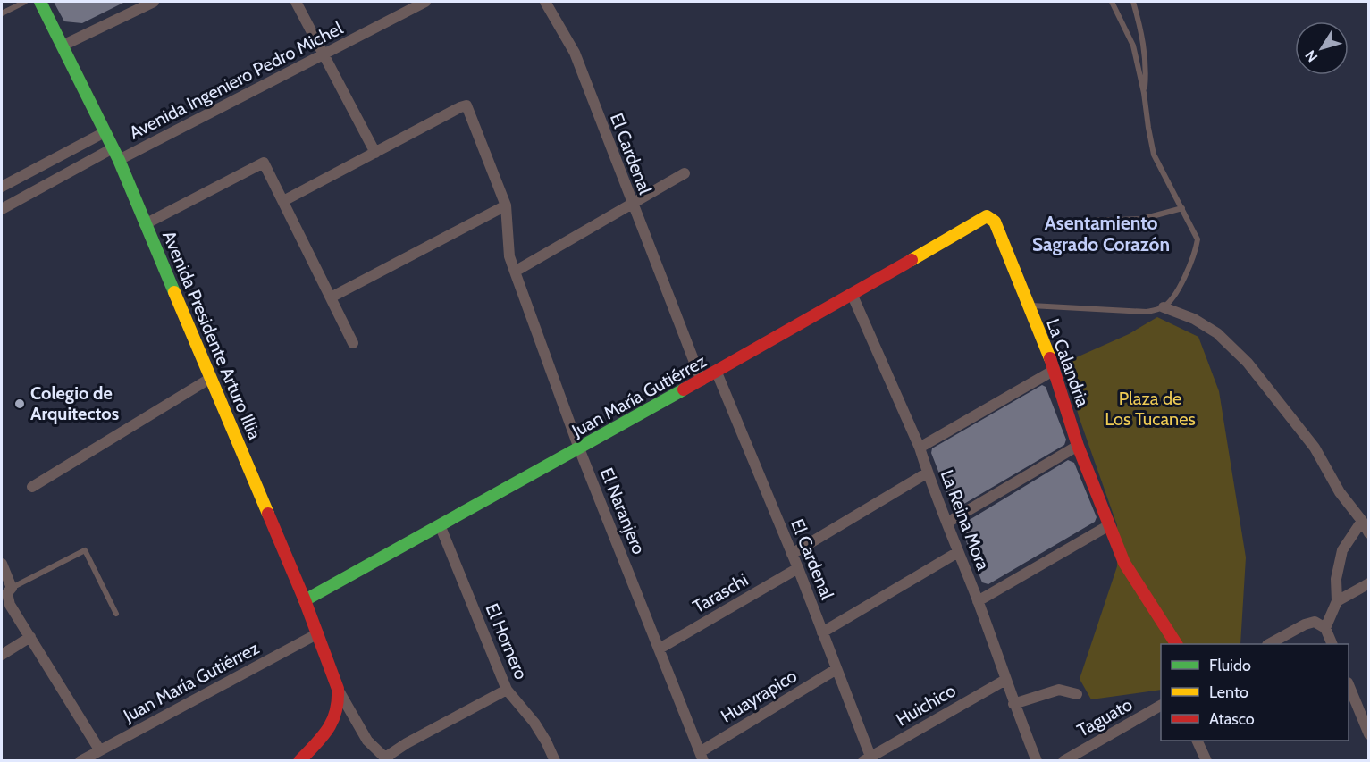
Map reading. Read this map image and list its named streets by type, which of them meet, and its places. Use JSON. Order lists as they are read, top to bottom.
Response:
{
  "streets": {
    "street": [
      "Avenida Ingeniero Pedro Michel",
      "El Cardenal",
      "Avenida Presidente Arturo Illia",
      "La Calandria",
      "Juan María Gutiérrez",
      "El Naranjero",
      "La Reina Mora",
      "Taraschi",
      "El Hornero",
      "Huayrapico",
      "Huichico",
      "Taguato"
    ]
  },
  "crossings": [
    ["Avenida Ingeniero Pedro Michel", "Avenida Presidente Arturo Illia"],
    ["El Cardenal", "Juan María Gutiérrez"],
    ["El Cardenal", "Taraschi"],
    ["El Cardenal", "Huayrapico"],
    ["El Cardenal", "Huichico"],
    ["Avenida Presidente Arturo Illia", "Juan María Gutiérrez"],
    ["La Calandria", "Juan María Gutiérrez"],
    ["Juan María Gutiérrez", "El Naranjero"],
    ["Juan María Gutiérrez", "La Reina Mora"],
    ["Juan María Gutiérrez", "El Hornero"],
    ["El Naranjero", "Taraschi"],
    ["El Naranjero", "Huayrapico"],
    ["La Reina Mora", "Huichico"]
  ],
  "districts": ["Asentamiento Sagrado Corazón"],
  "parks": ["Plaza de Los Tucanes"],
  "places": ["Colegio de Arquitectos"],
  "legend": ["Fluido", "Lento", "Atasco"],
  "north": "bottom left"
}
